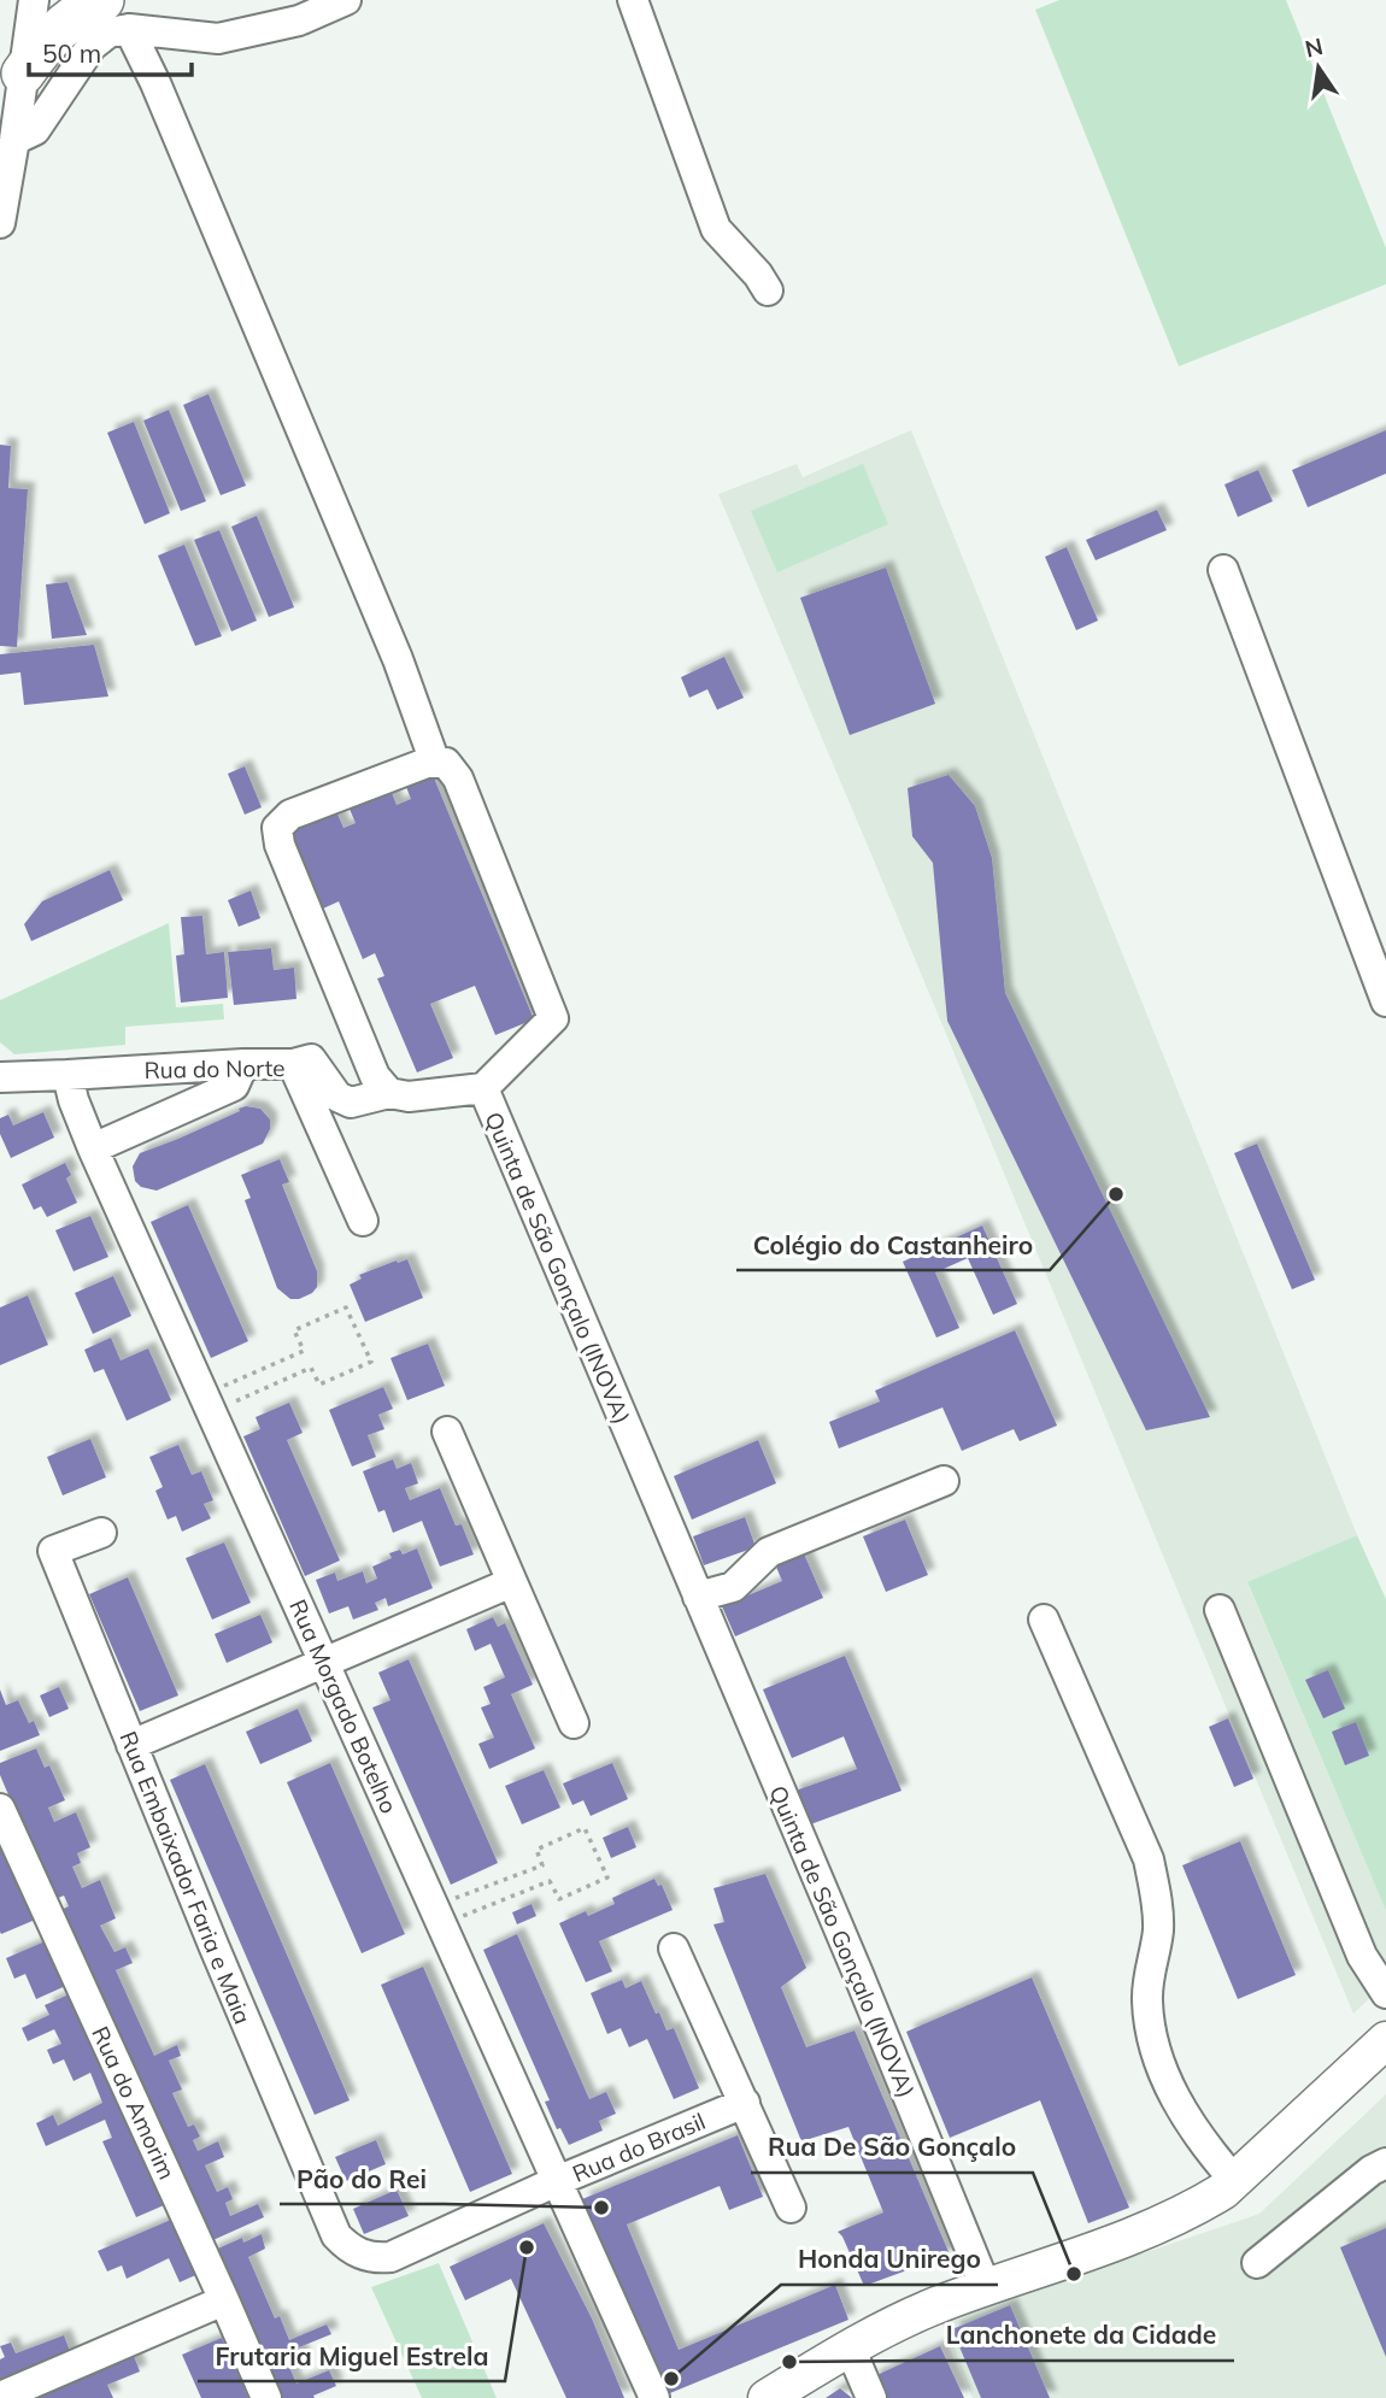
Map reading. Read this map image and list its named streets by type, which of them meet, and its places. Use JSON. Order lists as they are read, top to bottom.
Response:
{
  "streets": {
    "street": [
      "Rua do Norte",
      "Quinta de São Gonçalo (INOVA)",
      "Rua Morgado Botelho",
      "Rua Embaixador Faria e Maia",
      "Rua do Amorim",
      "Rua do Brasil"
    ]
  },
  "crossings": [
    ["Rua do Norte", "Quinta de São Gonçalo (INOVA)"],
    ["Rua do Norte", "Rua Morgado Botelho"],
    ["Rua Morgado Botelho", "Rua do Brasil"],
    ["Rua Embaixador Faria e Maia", "Rua do Brasil"]
  ],
  "places": [
    "Colégio do Castanheiro",
    "Pão do Rei",
    "Frutaria Miguel Estrela",
    "Rua De São Gonçalo",
    "Lanchonete da Cidade",
    "Honda Unirego"
  ],
  "scale_bar": "50 m",
  "north": "top"
}
